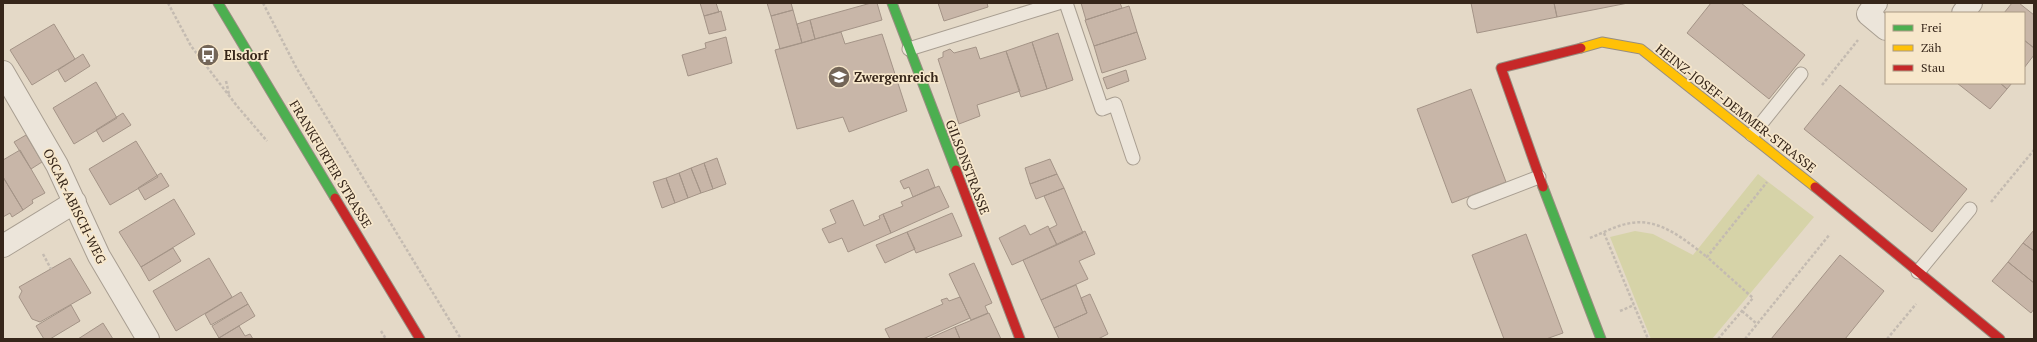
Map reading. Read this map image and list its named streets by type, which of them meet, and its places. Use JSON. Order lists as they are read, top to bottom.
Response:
{
  "streets": {
    "street": [
      "HEINZ-JOSEF-DEMMER-STRASSE",
      "FRANKFURTER STRASSE",
      "GILSONSTRASSE",
      "OSCAR-ABISCH-WEG"
    ]
  },
  "places": {
    "bus stop": ["Elsdorf"],
    "school or university": ["Zwergenreich"]
  },
  "legend": ["Frei", "Zäh", "Stau"]
}
